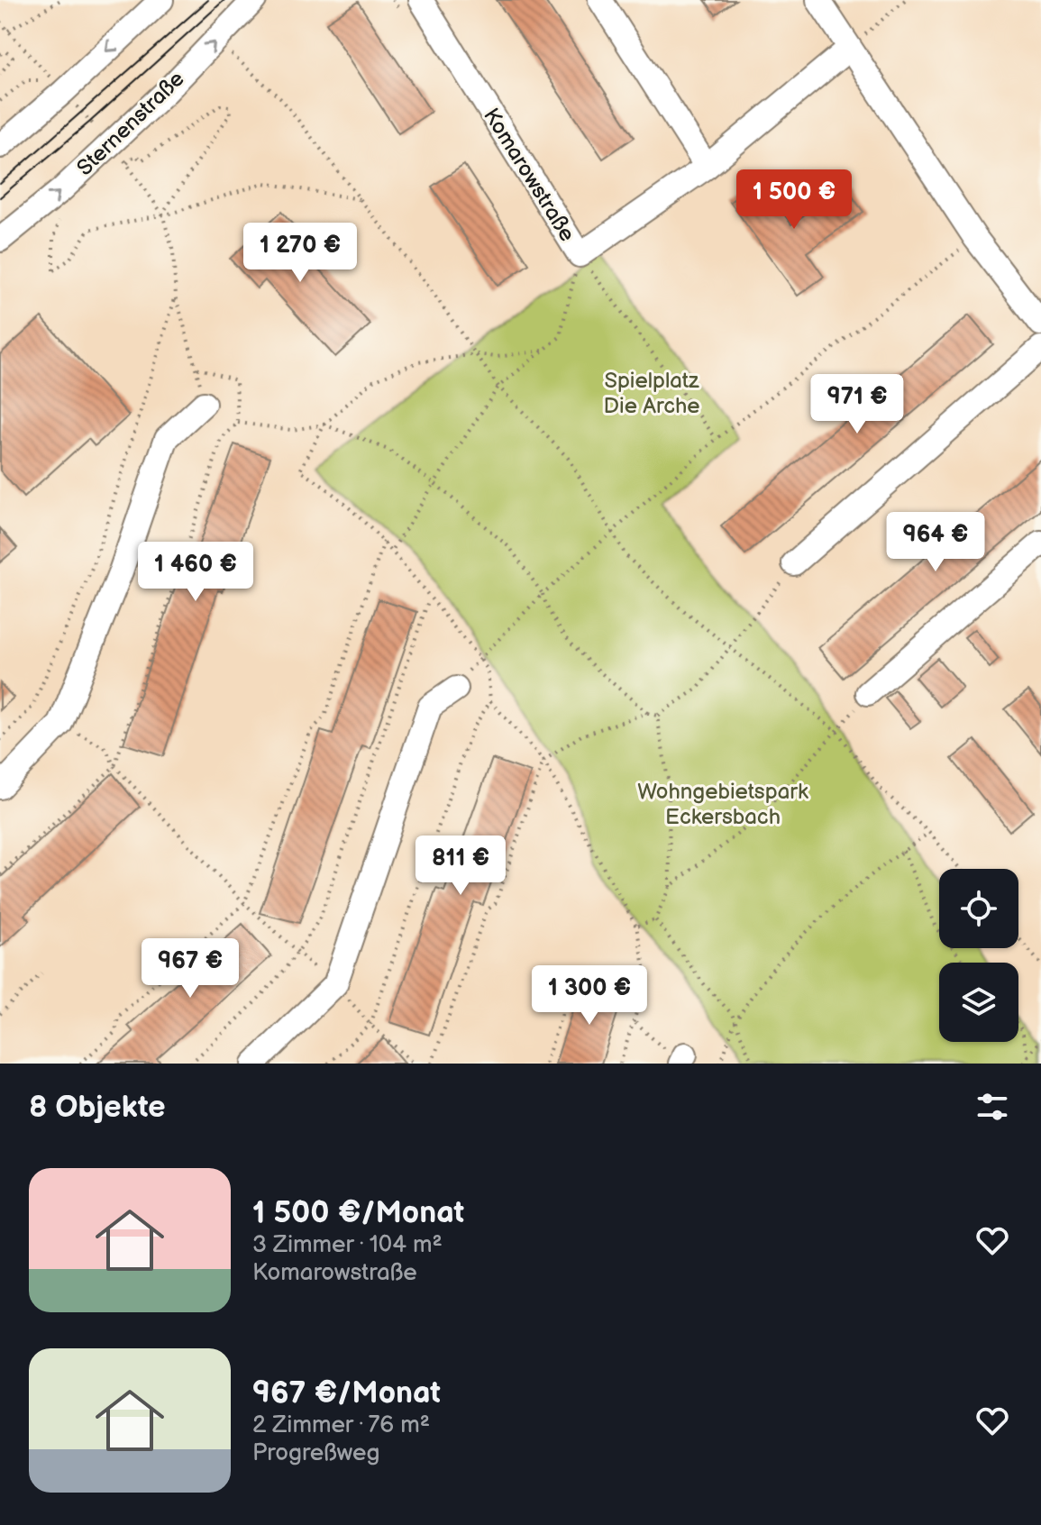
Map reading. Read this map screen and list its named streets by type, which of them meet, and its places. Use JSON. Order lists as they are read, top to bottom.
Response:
{
  "streets": {
    "street": ["Sternenstraße", "Komarowstraße"]
  },
  "parks": ["Spielplatz Die Arche", "Wohngebietspark Eckersbach"],
  "page": {
    "price": [
      "1 500 €",
      "1 270 €",
      "971 €",
      "964 €",
      "1 460 €",
      "811 €",
      "967 €",
      "1 300 €"
    ],
    "heading": "8 Objekte",
    "list": [
      {
        "name": "1 500 €/Monat",
        "note": "3 Zimmer · 104 m² · Komarowstraße"
      },
      {
        "name": "967 €/Monat",
        "note": "2 Zimmer · 76 m² · Progreßweg"
      }
    ]
  }
}
